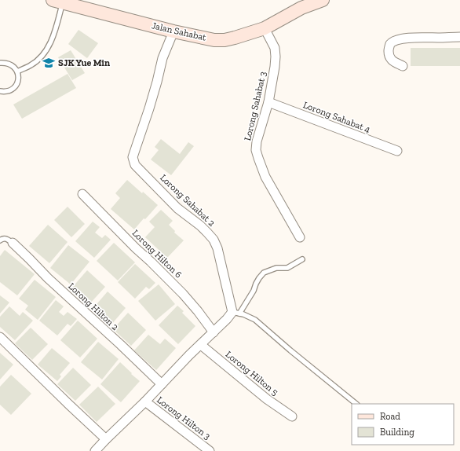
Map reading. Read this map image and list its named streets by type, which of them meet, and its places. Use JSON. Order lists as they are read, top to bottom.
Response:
{
  "streets": {
    "street": [
      "Jalan Sahabat",
      "Lorong Sahabat 3",
      "Lorong Sahabat 4",
      "Lorong Sahabat 2",
      "Lorong Hilton 6",
      "Lorong Hilton 2",
      "Lorong Hilton 5",
      "Lorong Hilton 3"
    ]
  },
  "crossings": [
    ["Jalan Sahabat", "Lorong Sahabat 3"],
    ["Jalan Sahabat", "Lorong Sahabat 2"],
    ["Lorong Sahabat 3", "Lorong Sahabat 4"]
  ],
  "places": {
    "school or university": ["SJK Yue Min"]
  },
  "legend": ["Road", "Building"]
}
